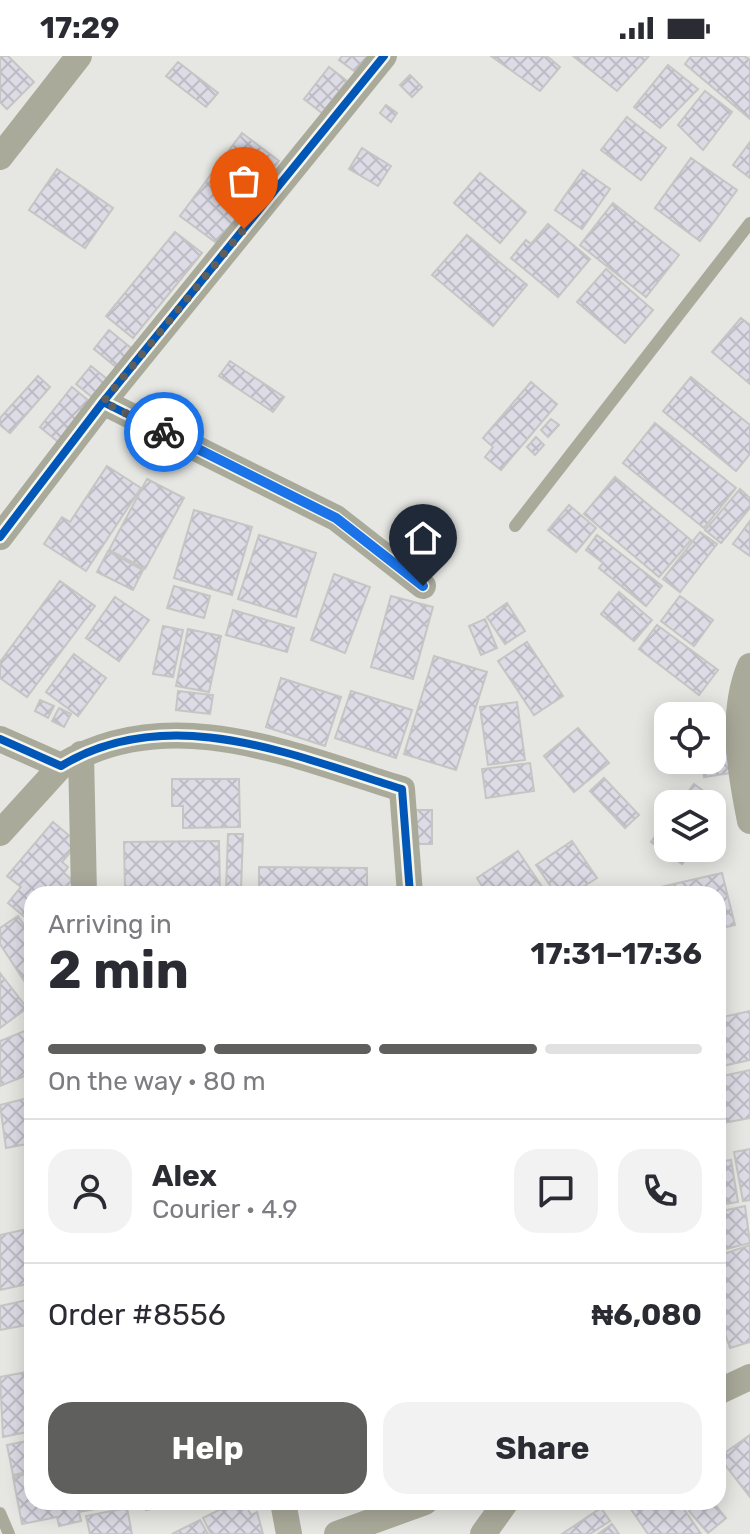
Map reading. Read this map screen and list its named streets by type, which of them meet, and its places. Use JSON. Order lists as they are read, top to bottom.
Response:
{
  "page": {
    "status": "17:29",
    "heading": ["2 min", "Arriving in", "17:31–17:36"],
    "panel": [
      "Alex",
      "Courier · 4.9",
      "Order #8556",
      "₦6,080"
    ],
    "bar": "On the way · 80 m",
    "buttons": ["Help", "Share"]
  }
}
